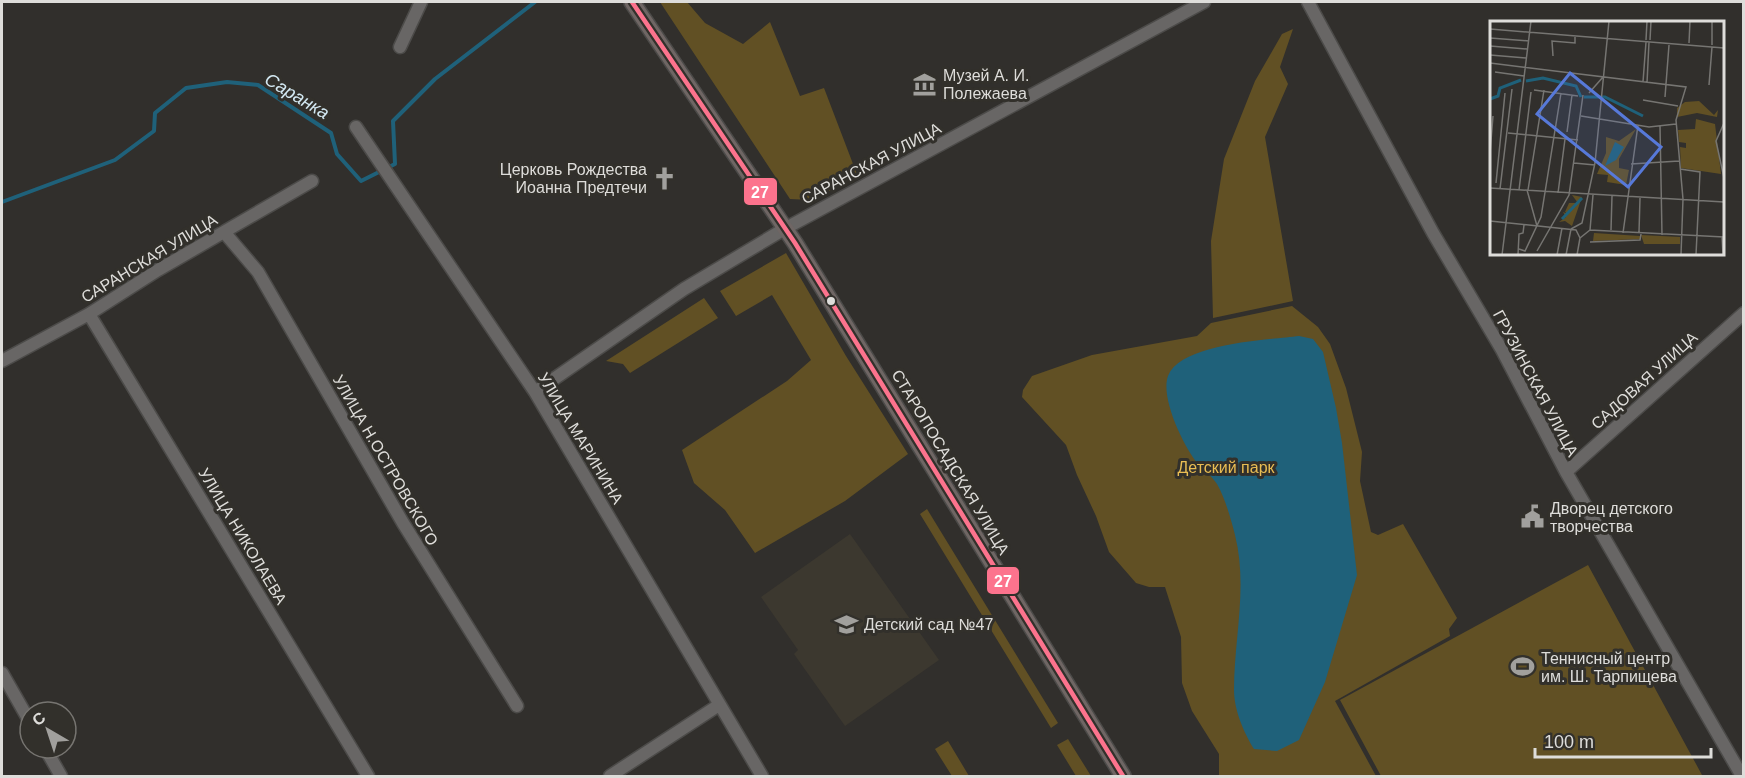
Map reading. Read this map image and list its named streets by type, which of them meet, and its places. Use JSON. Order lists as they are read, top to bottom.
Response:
{
  "streets": {
    "main road": ["СТАРОПОСАДСКАЯ УЛИЦА"],
    "street": [
      "САРАНСКАЯ УЛИЦА",
      "САДОВАЯ УЛИЦА",
      "ГРУЗИНСКАЯ УЛИЦА",
      "УЛИЦА МАРИНИНА",
      "УЛИЦА Н.ОСТРОВСКОГО",
      "УЛИЦА НИКОЛАЕВА"
    ]
  },
  "crossings": [
    ["САРАНСКАЯ УЛИЦА", "УЛИЦА МАРИНИНА"],
    ["САРАНСКАЯ УЛИЦА", "УЛИЦА Н.ОСТРОВСКОГО"],
    ["САРАНСКАЯ УЛИЦА", "СТАРОПОСАДСКАЯ УЛИЦА"],
    ["САРАНСКАЯ УЛИЦА", "УЛИЦА НИКОЛАЕВА"],
    ["САДОВАЯ УЛИЦА", "ГРУЗИНСКАЯ УЛИЦА"]
  ],
  "water": ["Саранка"],
  "parks": ["Детский парк"],
  "places": {
    "museum": ["Музей А. И. Полежаева"],
    "church": ["Церковь Рождества Иоанна Предтечи"],
    "public building": ["Дворец детского творчества"],
    "school or university": ["Детский сад №47"],
    "sports": ["Теннисный центр им. Ш. Тарпищева"]
  },
  "lines": ["transit line 27"],
  "scale_bar": "100 m",
  "north": "top left"
}
